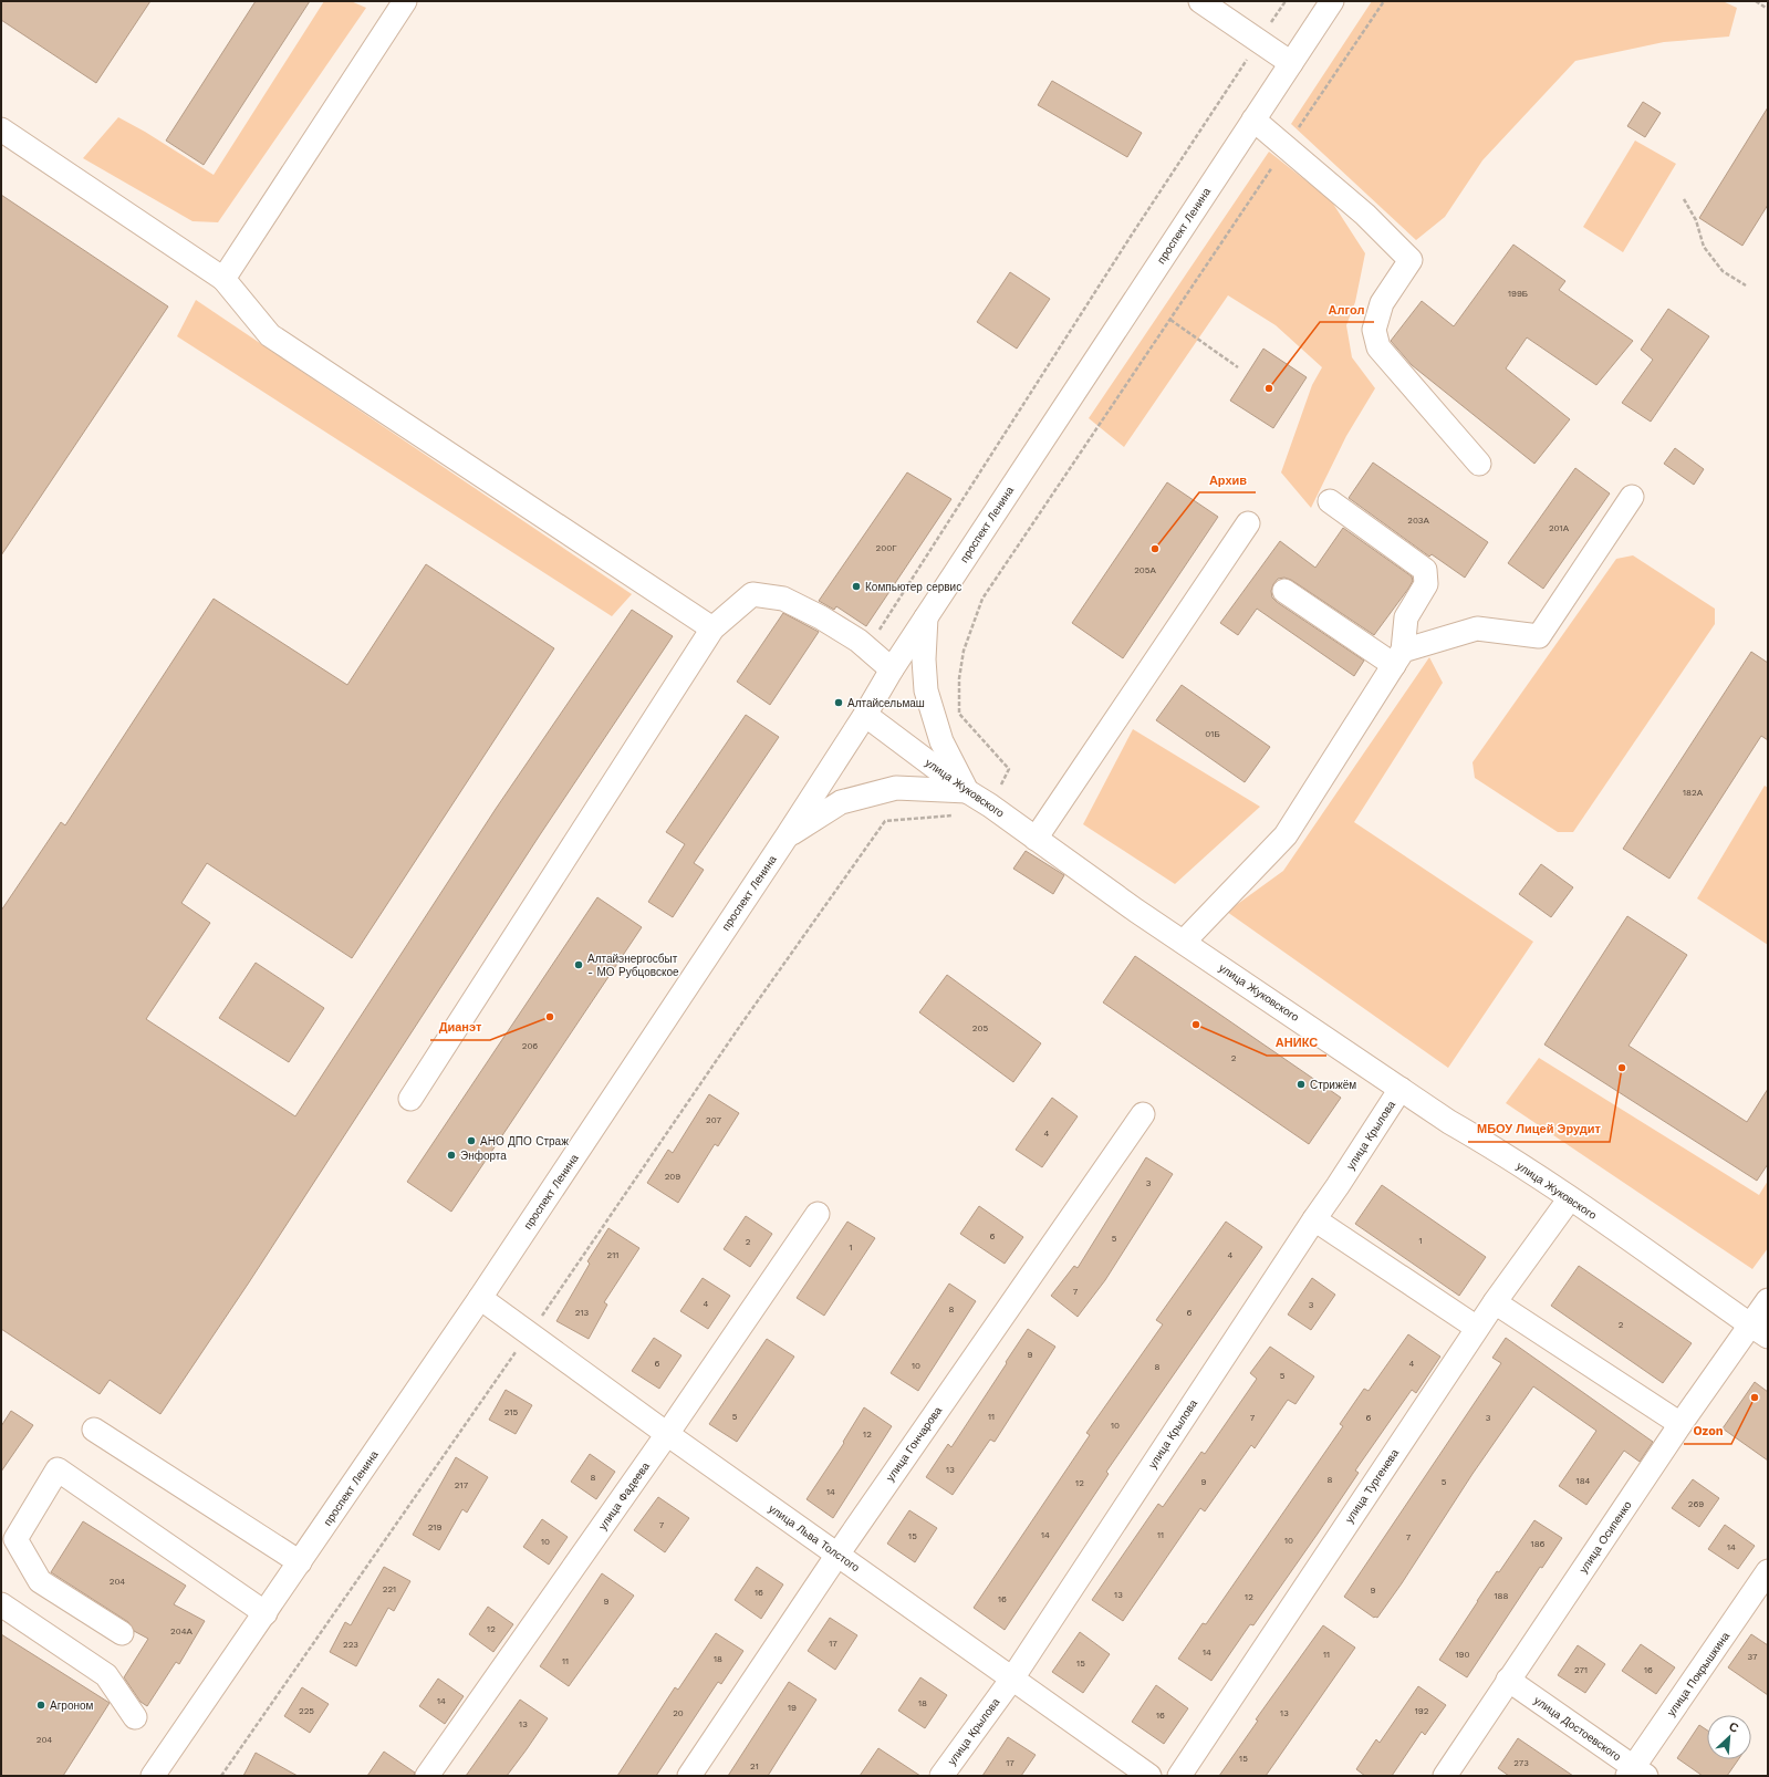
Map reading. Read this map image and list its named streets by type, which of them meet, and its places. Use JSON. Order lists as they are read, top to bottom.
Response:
{
  "streets": {
    "street": [
      "проспект Ленина",
      "улица Жуковского",
      "улица Крылова",
      "улица Гончарова",
      "улица Тургенева",
      "улица Фадеева",
      "улица Осипенко",
      "улица Льва Толстого",
      "улица Покрышкина",
      "улица Достоевского"
    ]
  },
  "crossings": [
    ["проспект Ленина", "улица Жуковского"],
    ["проспект Ленина", "улица Льва Толстого"],
    ["улица Жуковского", "улица Крылова"],
    ["улица Жуковского", "улица Тургенева"],
    ["улица Жуковского", "улица Осипенко"],
    ["улица Крылова", "улица Льва Толстого"],
    ["улица Гончарова", "улица Льва Толстого"],
    ["улица Фадеева", "улица Льва Толстого"],
    ["улица Осипенко", "улица Достоевского"],
    ["улица Покрышкина", "улица Достоевского"]
  ],
  "places": [
    "Алгол",
    "Архив",
    "Компьютер сервис",
    "Алтайсельмаш",
    "Алтайэнергосбыт - МО Рубцовское",
    "Дианэт",
    "АНИКС",
    "МБОУ Лицей Эрудит",
    "Стрижём",
    "АНО ДПО Страж",
    "Энфорта",
    "Ozon",
    "Агроном"
  ],
  "house_numbers": [
    "199Б",
    "203А",
    "201А",
    "200Г",
    "205А",
    "01Б",
    "182А",
    "205",
    "206",
    "2",
    "207",
    "4",
    "209",
    "3",
    "6",
    "5",
    "1",
    "2",
    "1",
    "211",
    "4",
    "7",
    "4",
    "3",
    "8",
    "213",
    "6",
    "2",
    "9",
    "6",
    "4",
    "10",
    "8",
    "5",
    "215",
    "5",
    "11",
    "7",
    "6",
    "3",
    "10",
    "12",
    "13",
    "8",
    "8",
    "184",
    "9",
    "5",
    "12",
    "217",
    "14",
    "269",
    "7",
    "219",
    "14",
    "11",
    "15",
    "7",
    "10",
    "10",
    "186",
    "14",
    "204",
    "221",
    "9",
    "16",
    "13",
    "188",
    "12",
    "16",
    "9",
    "12",
    "204А",
    "17",
    "223",
    "14",
    "11",
    "190",
    "37",
    "18",
    "11",
    "15",
    "271",
    "16",
    "14",
    "18",
    "19",
    "225",
    "192",
    "20",
    "13",
    "16",
    "13",
    "204",
    "15",
    "17",
    "273",
    "21"
  ],
  "north": "top right"
}
